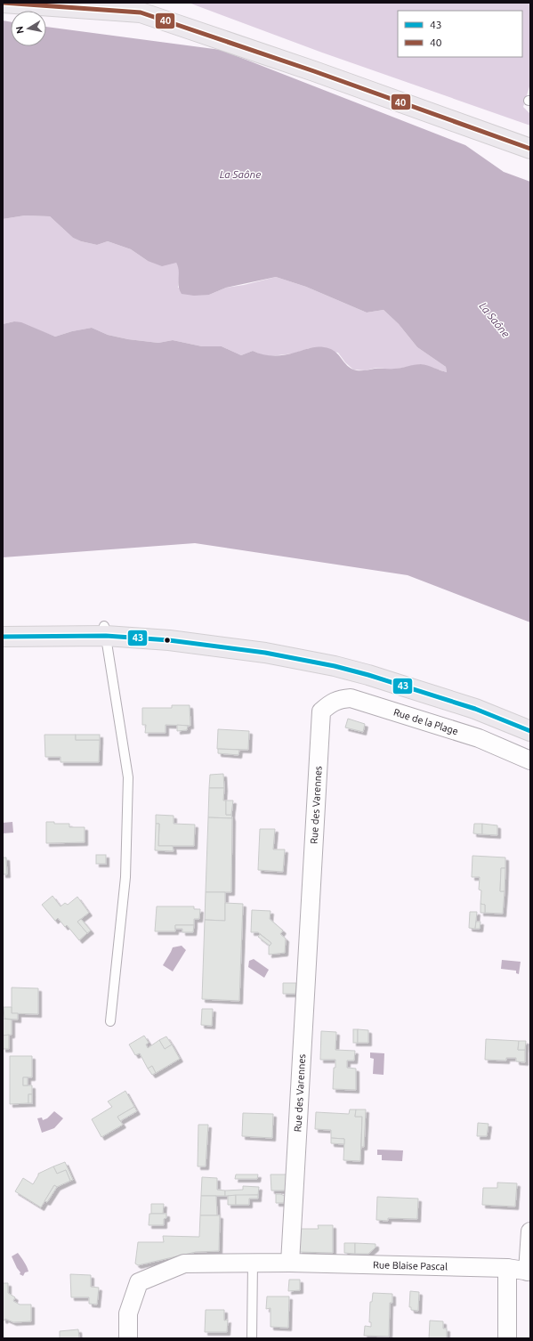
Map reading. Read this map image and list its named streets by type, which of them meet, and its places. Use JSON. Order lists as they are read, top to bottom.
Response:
{
  "streets": {
    "street": ["Rue de la Plage", "Rue des Varennes", "Rue Blaise Pascal"]
  },
  "crossings": [
    ["Rue de la Plage", "Rue des Varennes"],
    ["Rue des Varennes", "Rue Blaise Pascal"]
  ],
  "water": ["La Saône"],
  "lines": ["transit line 40", "transit line 43"],
  "legend": ["43", "40"],
  "north": "left"
}
